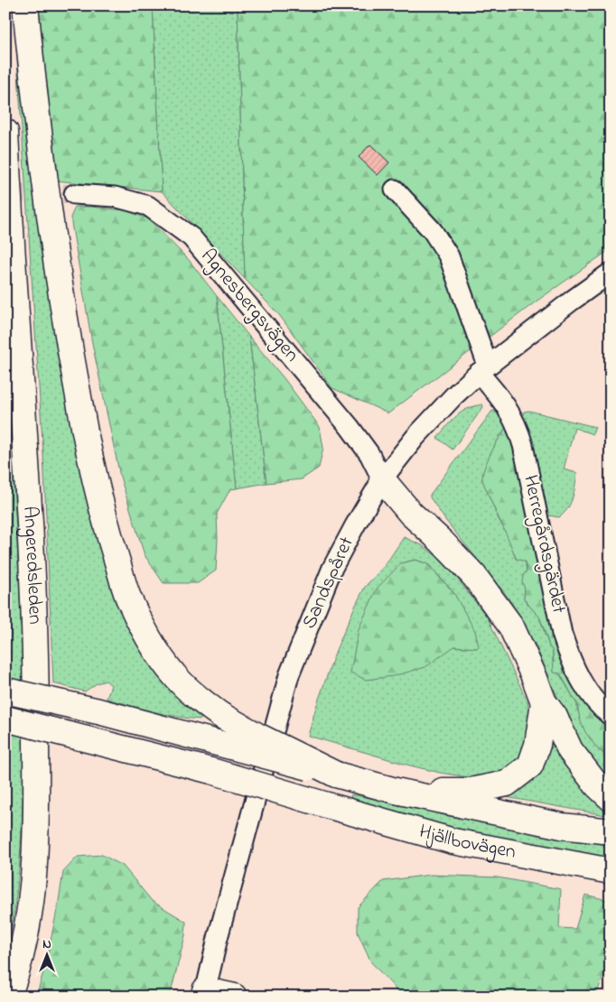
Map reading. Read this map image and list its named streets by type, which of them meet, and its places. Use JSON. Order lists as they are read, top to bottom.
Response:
{
  "streets": {
    "main road": ["Angeredsleden", "Hjällbovägen"],
    "street": ["Agnesbergsvägen", "Herregårdsgärdet", "Sandspåret"]
  },
  "crossings": [
    ["Agnesbergsvägen", "Sandspåret"],
    ["Herregårdsgärdet", "Sandspåret"]
  ],
  "north": "top"
}
